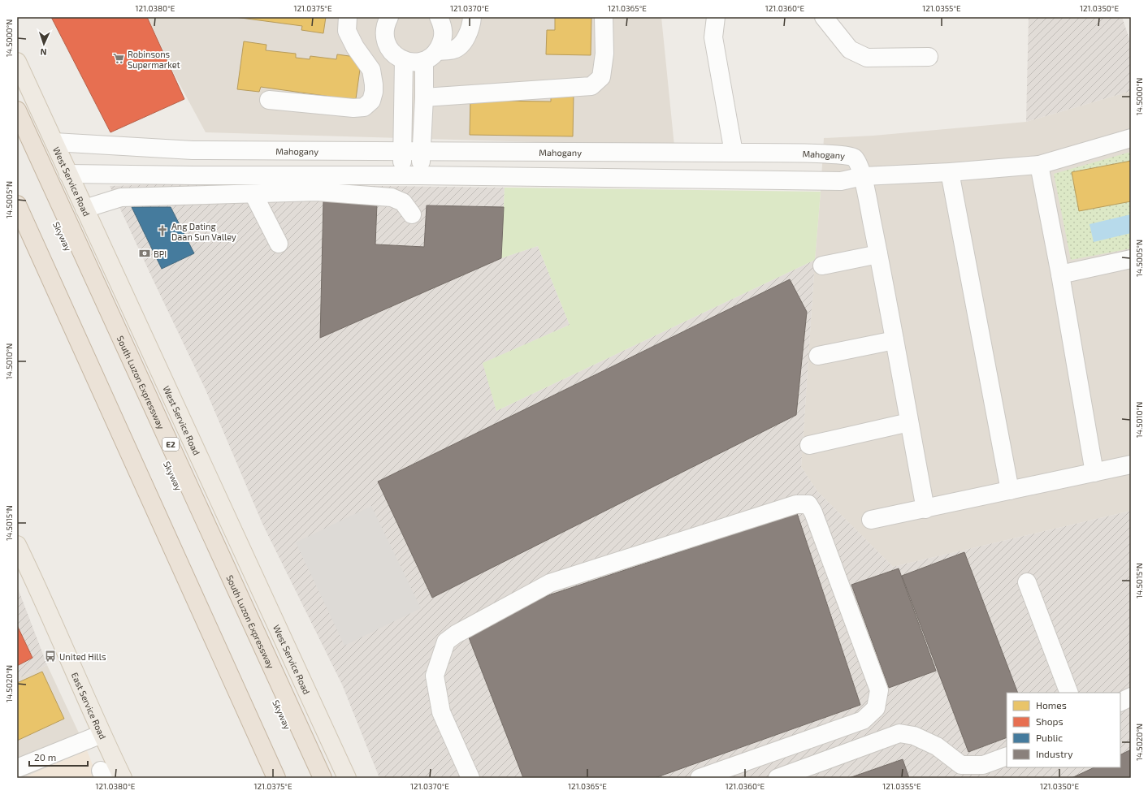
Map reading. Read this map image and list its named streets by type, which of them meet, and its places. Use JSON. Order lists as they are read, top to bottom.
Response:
{
  "streets": {
    "highway": ["Skyway", "South Luzon Expressway", "E2"],
    "main road": ["West Service Road", "East Service Road"],
    "street": ["Mahogany"]
  },
  "crossings": [
    ["Mahogany", "West Service Road"]
  ],
  "places": {
    "supermarket": ["Robinsons Supermarket"],
    "church": ["Ang Dating Daan Sun Valley"],
    "bank": ["BPI"],
    "bus stop": ["United Hills"]
  },
  "legend": [
    "Homes",
    "Shops",
    "Public",
    "Industry"
  ],
  "scale_bar": "20 m",
  "north": "bottom",
  "coordinates": [
    "121.0380°E",
    "121.0375°E",
    "121.0370°E",
    "121.0365°E",
    "121.0360°E",
    "121.0355°E",
    "121.0350°E",
    "14.5000°N",
    "14.5005°N",
    "14.5010°N",
    "14.5015°N",
    "14.5020°N"
  ]
}
